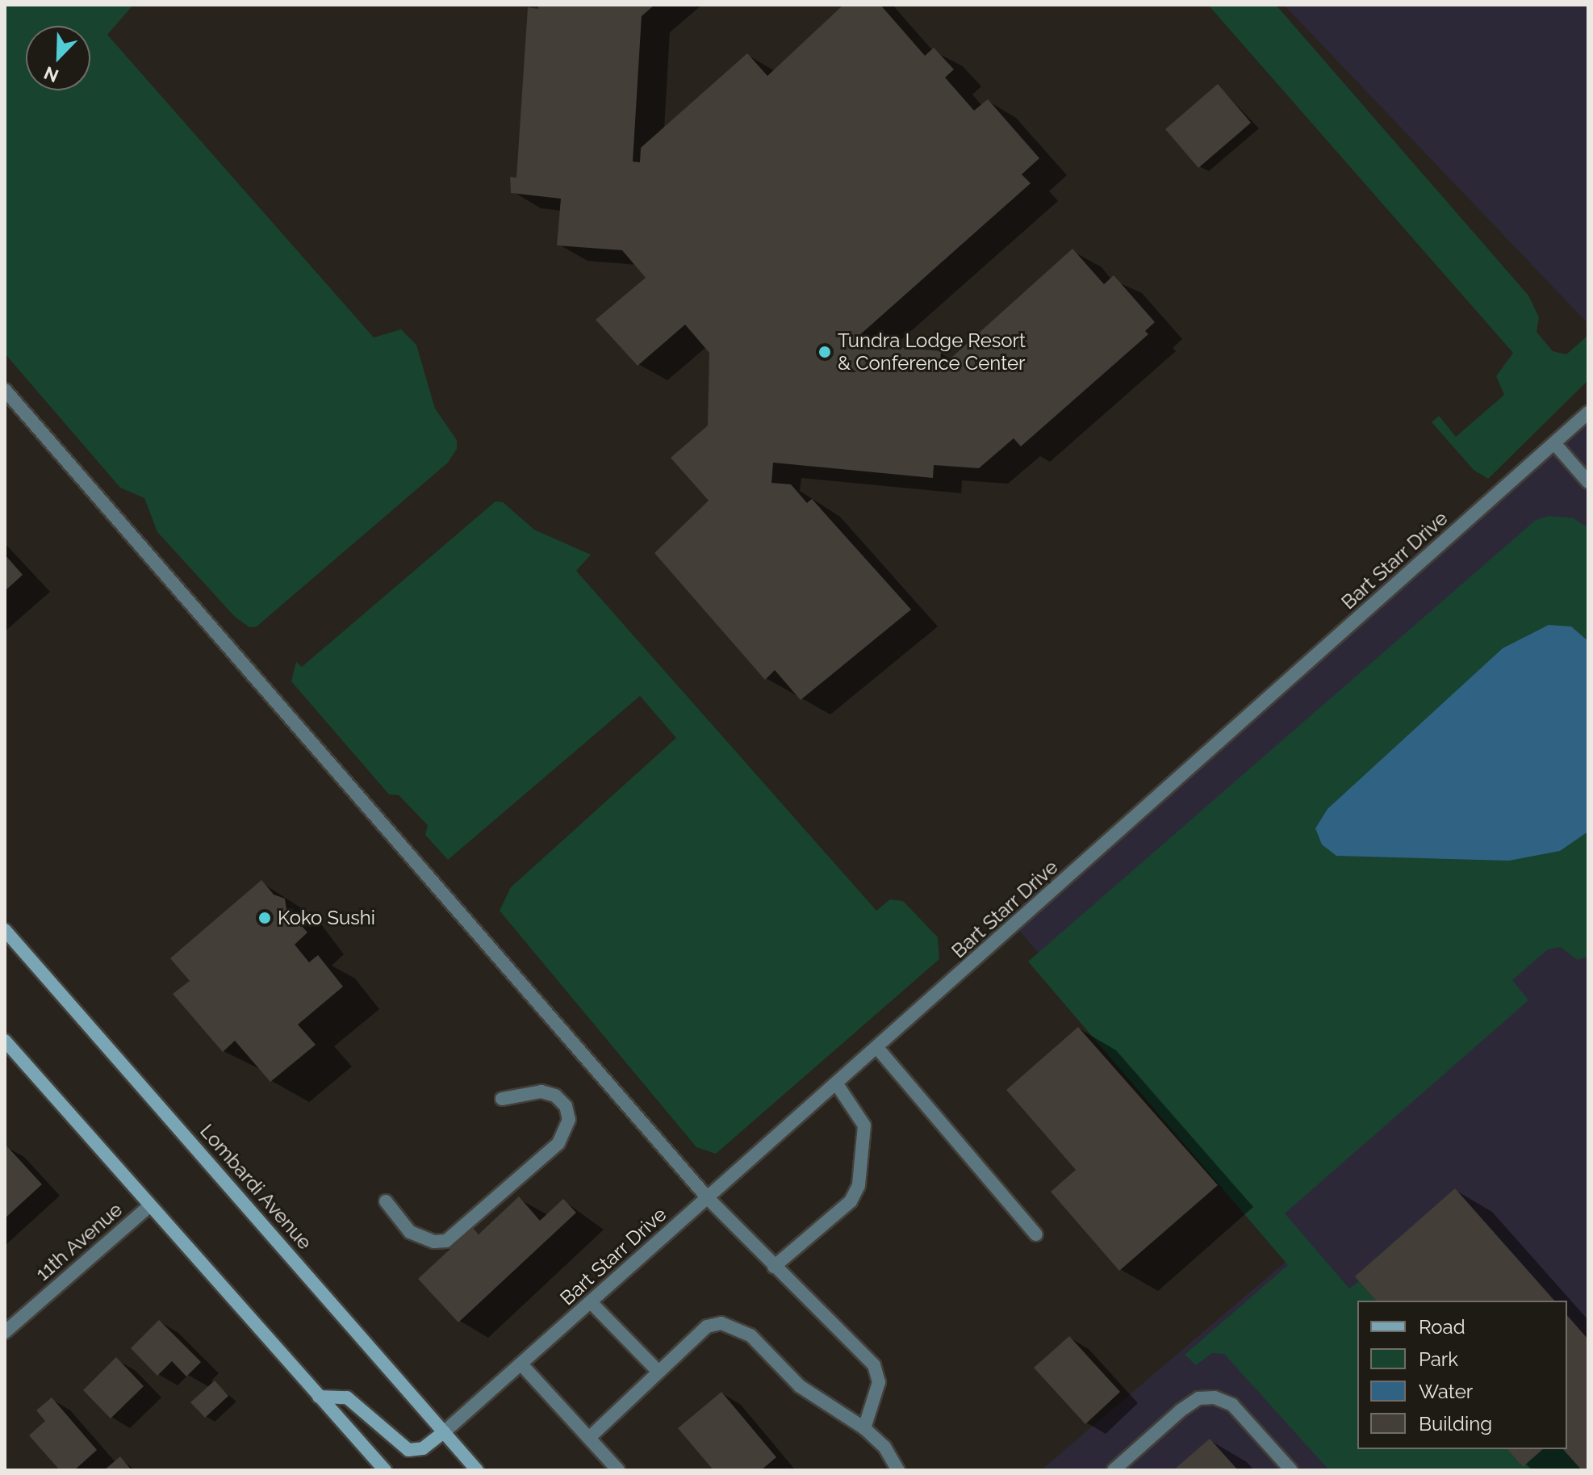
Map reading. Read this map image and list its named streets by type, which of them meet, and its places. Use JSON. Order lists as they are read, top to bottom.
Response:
{
  "streets": {
    "main road": ["Lombardi Avenue"],
    "street": ["Bart Starr Drive", "11th Avenue"]
  },
  "crossings": [
    ["Bart Starr Drive", "Lombardi Avenue"]
  ],
  "places": ["Tundra Lodge Resort & Conference Center", "Koko Sushi"],
  "legend": [
    "Road",
    "Park",
    "Water",
    "Building"
  ],
  "north": "bottom left"
}
